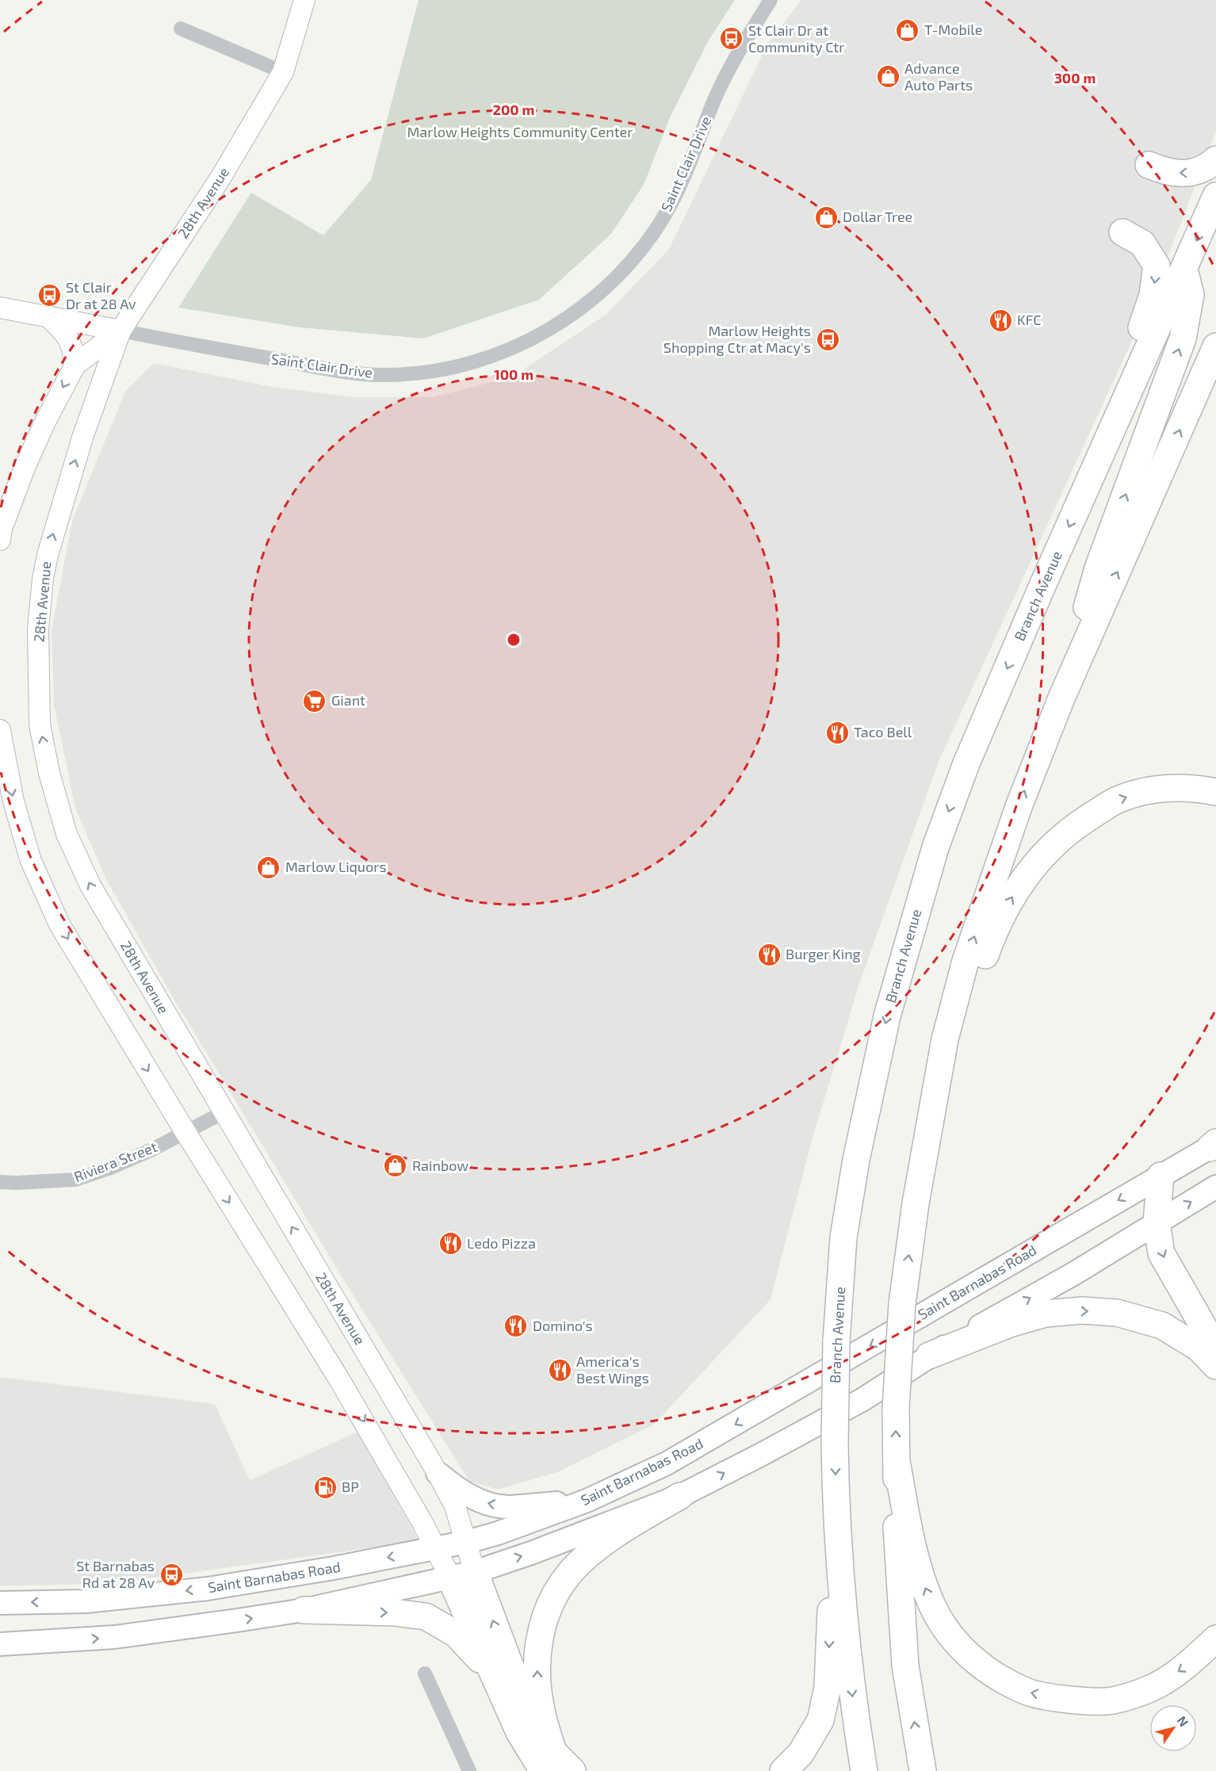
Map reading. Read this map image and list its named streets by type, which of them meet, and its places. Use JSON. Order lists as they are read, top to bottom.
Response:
{
  "streets": {
    "highway": ["Branch Avenue"],
    "main road": ["Saint Barnabas Road"],
    "street": ["Saint Clair Drive", "28th Avenue", "Riviera Street"]
  },
  "crossings": [
    ["Saint Clair Drive", "28th Avenue"],
    ["28th Avenue", "Riviera Street"],
    ["28th Avenue", "Saint Barnabas Road"]
  ],
  "parks": ["Marlow Heights Community Center"],
  "places": {
    "shop": [
      "T-Mobile",
      "Advance Auto Parts",
      "Dollar Tree",
      "Marlow Liquors",
      "Rainbow"
    ],
    "bus stop": [
      "St Clair Dr at Community Ctr",
      "St Clair Dr at 28 Av",
      "Marlow Heights Shopping Ctr at Macy's",
      "St Barnabas Rd at 28 Av"
    ],
    "restaurant": [
      "KFC",
      "Taco Bell",
      "Burger King",
      "Ledo Pizza",
      "Domino's",
      "America's Best Wings"
    ],
    "supermarket": ["Giant"],
    "fuel station": ["BP"]
  },
  "north": "top right",
  "rings": ["300 m", "200 m", "100 m"]
}
